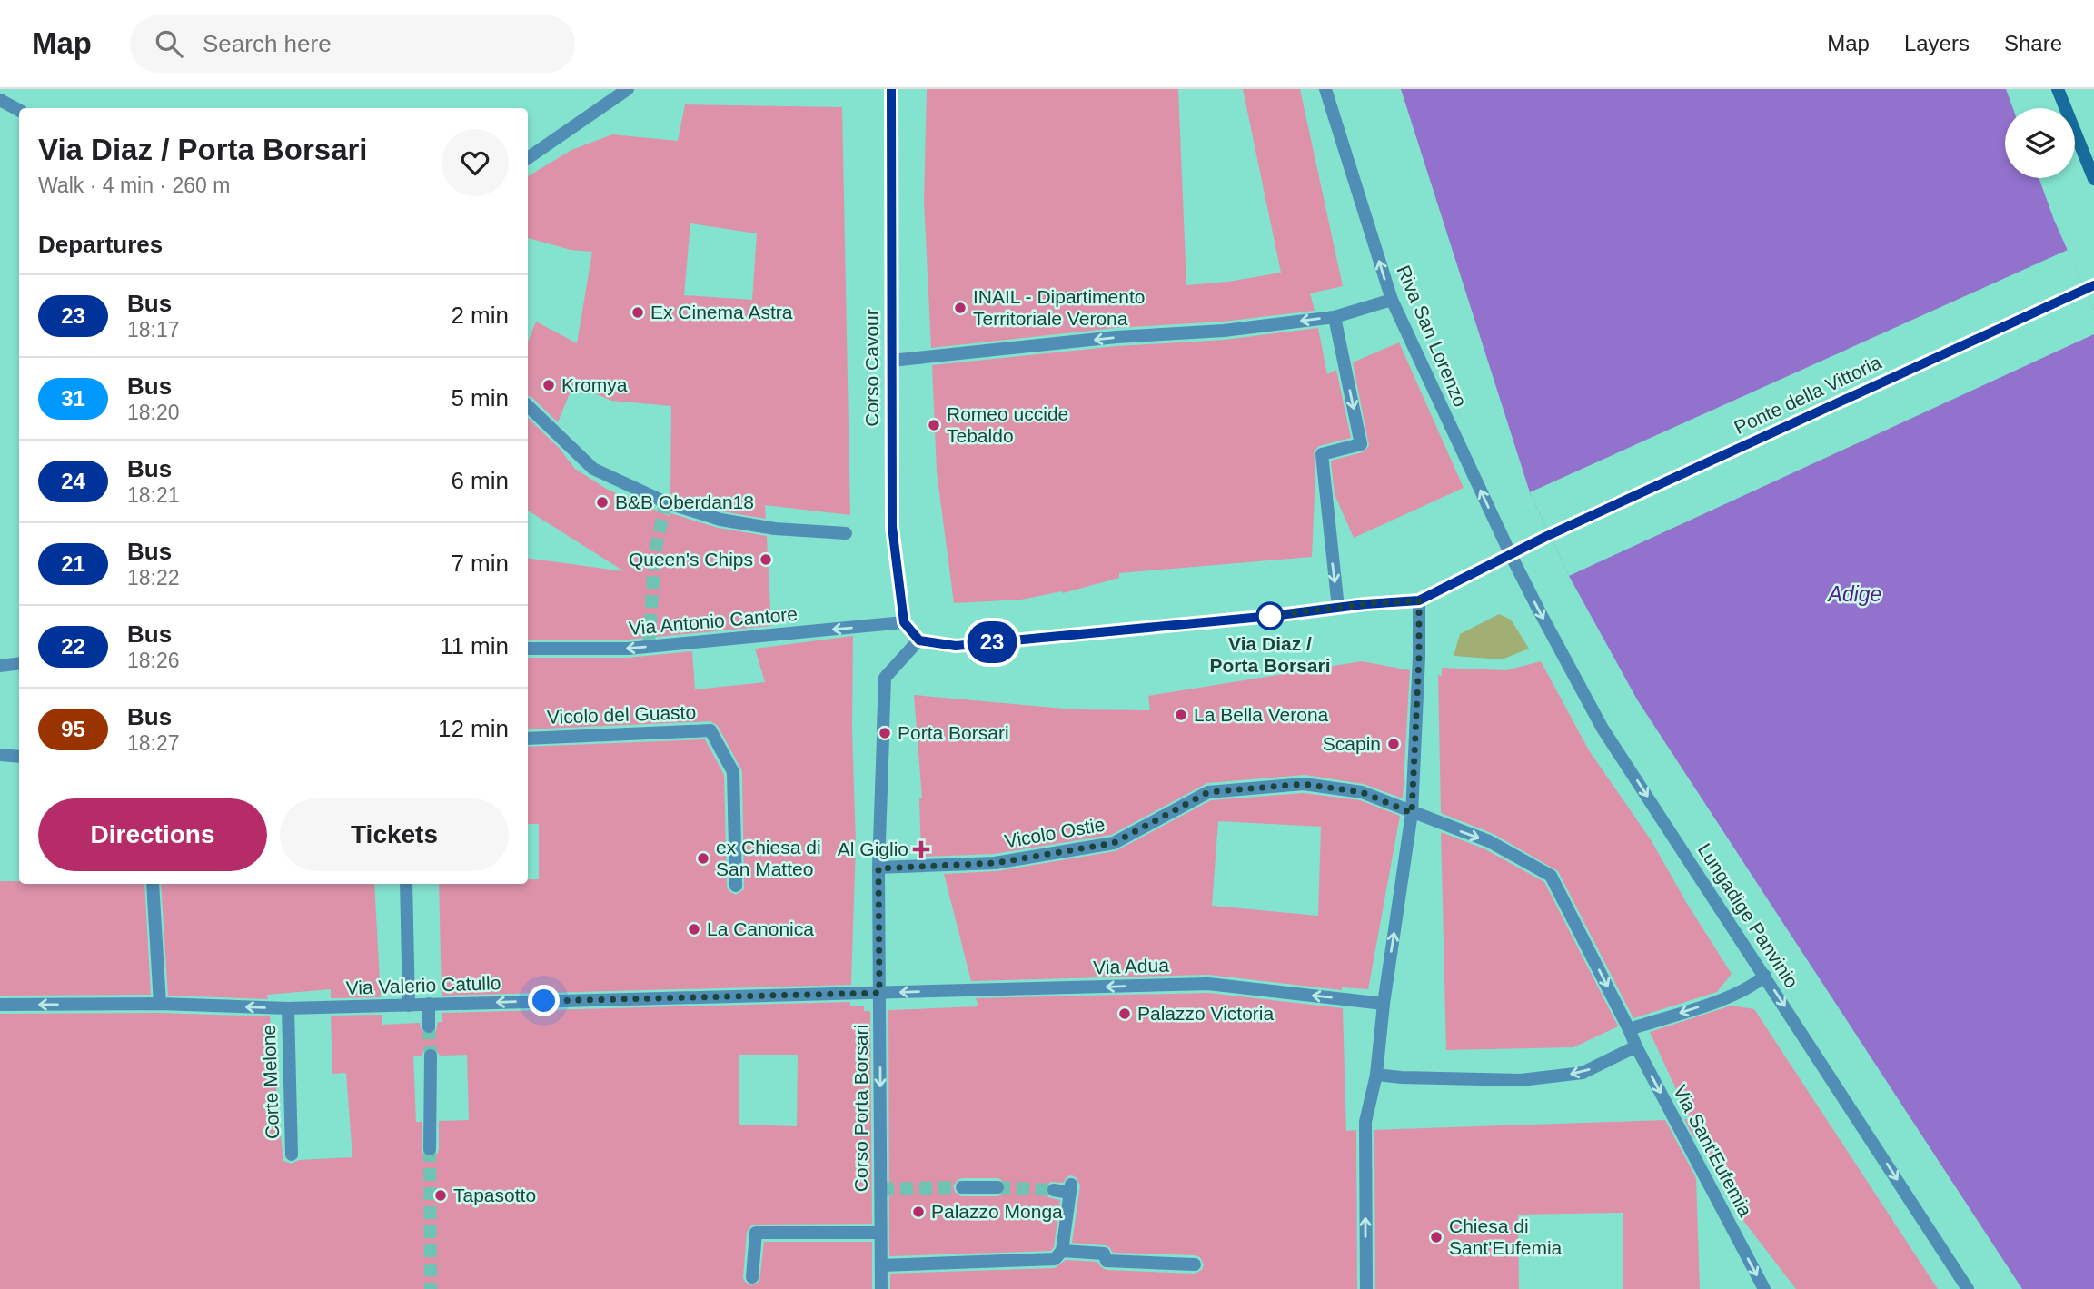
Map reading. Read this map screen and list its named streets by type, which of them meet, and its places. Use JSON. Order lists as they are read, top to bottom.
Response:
{
  "streets": {
    "street": [
      "Riva San Lorenzo",
      "Corso Cavour",
      "Ponte della Vittoria",
      "Via Antonio Cantore",
      "Vicolo del Guasto",
      "Vicolo Ostie",
      "Lungadige Panvinio",
      "Via Adua",
      "Via Valerio Catullo",
      "Corte Melone",
      "Corso Porta Borsari",
      "Via Sant'Eufemia"
    ]
  },
  "crossings": [
    ["Riva San Lorenzo", "Ponte della Vittoria"],
    ["Riva San Lorenzo", "Lungadige Panvinio"],
    ["Corso Cavour", "Via Antonio Cantore"],
    ["Ponte della Vittoria", "Lungadige Panvinio"],
    ["Vicolo Ostie", "Corso Porta Borsari"],
    ["Vicolo Ostie", "Via Sant'Eufemia"],
    ["Via Adua", "Via Valerio Catullo"],
    ["Via Adua", "Corso Porta Borsari"],
    ["Via Valerio Catullo", "Corte Melone"],
    ["Via Valerio Catullo", "Corso Porta Borsari"]
  ],
  "one_way": [
    "Riva San Lorenzo",
    "Via Antonio Cantore",
    "Lungadige Panvinio",
    "Via Adua",
    "Via Valerio Catullo",
    "Corso Porta Borsari",
    "Via Sant'Eufemia"
  ],
  "water": ["Adige"],
  "places": {
    "other": [
      "INAIL - Dipartimento Territoriale Verona",
      "Ex Cinema Astra",
      "Kromya",
      "Romeo uccide Tebaldo",
      "B&B Oberdan18",
      "Queen's Chips",
      "Via Diaz / Porta Borsari",
      "La Bella Verona",
      "Porta Borsari",
      "Scapin",
      "ex Chiesa di San Matteo",
      "La Canonica",
      "Palazzo Victoria",
      "Tapasotto",
      "Palazzo Monga",
      "Chiesa di Sant'Eufemia"
    ],
    "health": ["Al Giglio"]
  },
  "lines": ["bus line 23"],
  "page": {
    "header": "Map",
    "search": "Search here",
    "nav": ["Map", "Layers", "Share"],
    "on_map": "23",
    "heading": [
      ["Via Diaz / Porta Borsari", "Walk · 4 min · 260 m"],
      "Departures"
    ],
    "list": [
      {
        "mark": "23",
        "name": "Bus",
        "note": "18:17",
        "value": "2 min"
      },
      {
        "mark": "31",
        "name": "Bus",
        "note": "18:20",
        "value": "5 min"
      },
      {
        "mark": "24",
        "name": "Bus",
        "note": "18:21",
        "value": "6 min"
      },
      {
        "mark": "21",
        "name": "Bus",
        "note": "18:22",
        "value": "7 min"
      },
      {
        "mark": "22",
        "name": "Bus",
        "note": "18:26",
        "value": "11 min"
      },
      {
        "mark": "95",
        "name": "Bus",
        "note": "18:27",
        "value": "12 min"
      }
    ],
    "buttons": ["Directions", "Tickets"]
  }
}
